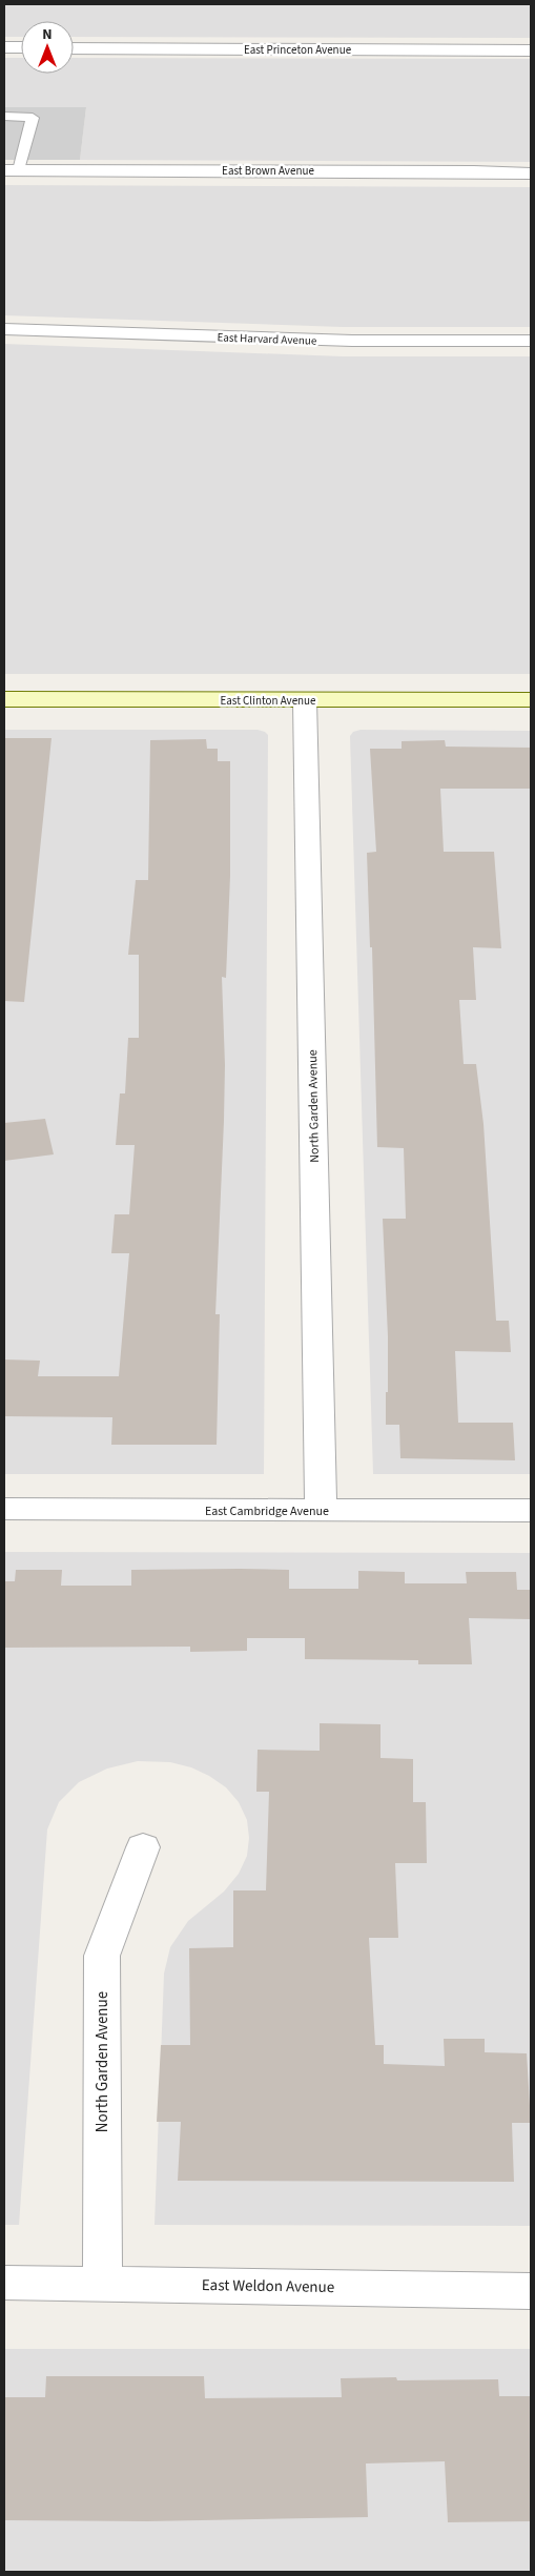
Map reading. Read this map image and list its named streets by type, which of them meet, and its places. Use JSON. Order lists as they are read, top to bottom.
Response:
{
  "streets": {
    "main road": ["East Clinton Avenue"],
    "street": [
      "East Princeton Avenue",
      "East Brown Avenue",
      "East Harvard Avenue",
      "North Garden Avenue",
      "East Cambridge Avenue",
      "East Weldon Avenue"
    ]
  },
  "crossings": [
    ["East Clinton Avenue", "North Garden Avenue"],
    ["North Garden Avenue", "East Cambridge Avenue"],
    ["North Garden Avenue", "East Weldon Avenue"]
  ],
  "north": "top"
}
